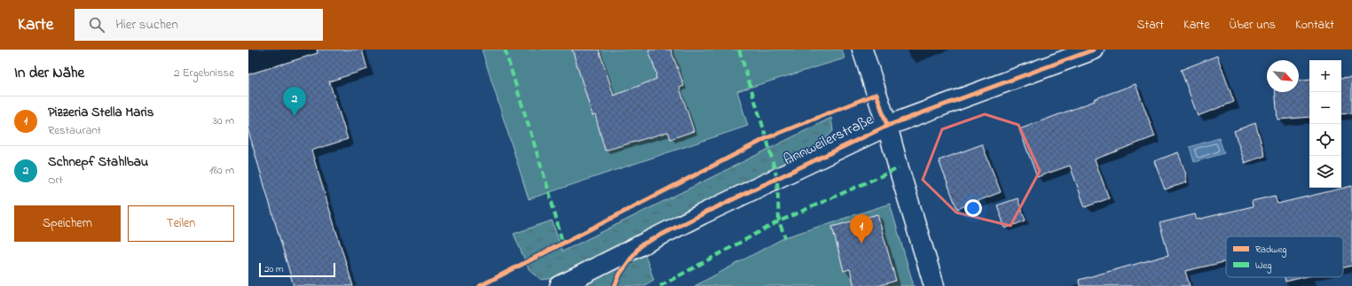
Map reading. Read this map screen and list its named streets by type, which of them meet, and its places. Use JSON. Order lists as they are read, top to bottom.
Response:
{
  "streets": {
    "street": ["Annweilerstraße"]
  },
  "legend": ["Radweg", "Weg"],
  "scale_bar": "20 m",
  "north": "bottom right",
  "page": {
    "header": "Karte",
    "search": "Hier suchen",
    "nav": [
      "Start",
      "Karte",
      "Über uns",
      "Kontakt"
    ],
    "heading": ["In der Nähe", "2 Ergebnisse"],
    "map_buttons": ["+", "−"],
    "pins": ["2", "1"],
    "list": [
      {
        "mark": "1",
        "name": "Pizzeria Stella Maris",
        "note": "Restaurant",
        "value": "30 m"
      },
      {
        "mark": "2",
        "name": "Schnepf Stahlbau",
        "note": "Ort",
        "value": "180 m"
      }
    ],
    "buttons": ["Speichern", "Teilen"],
    "scale": "20 m"
  }
}
